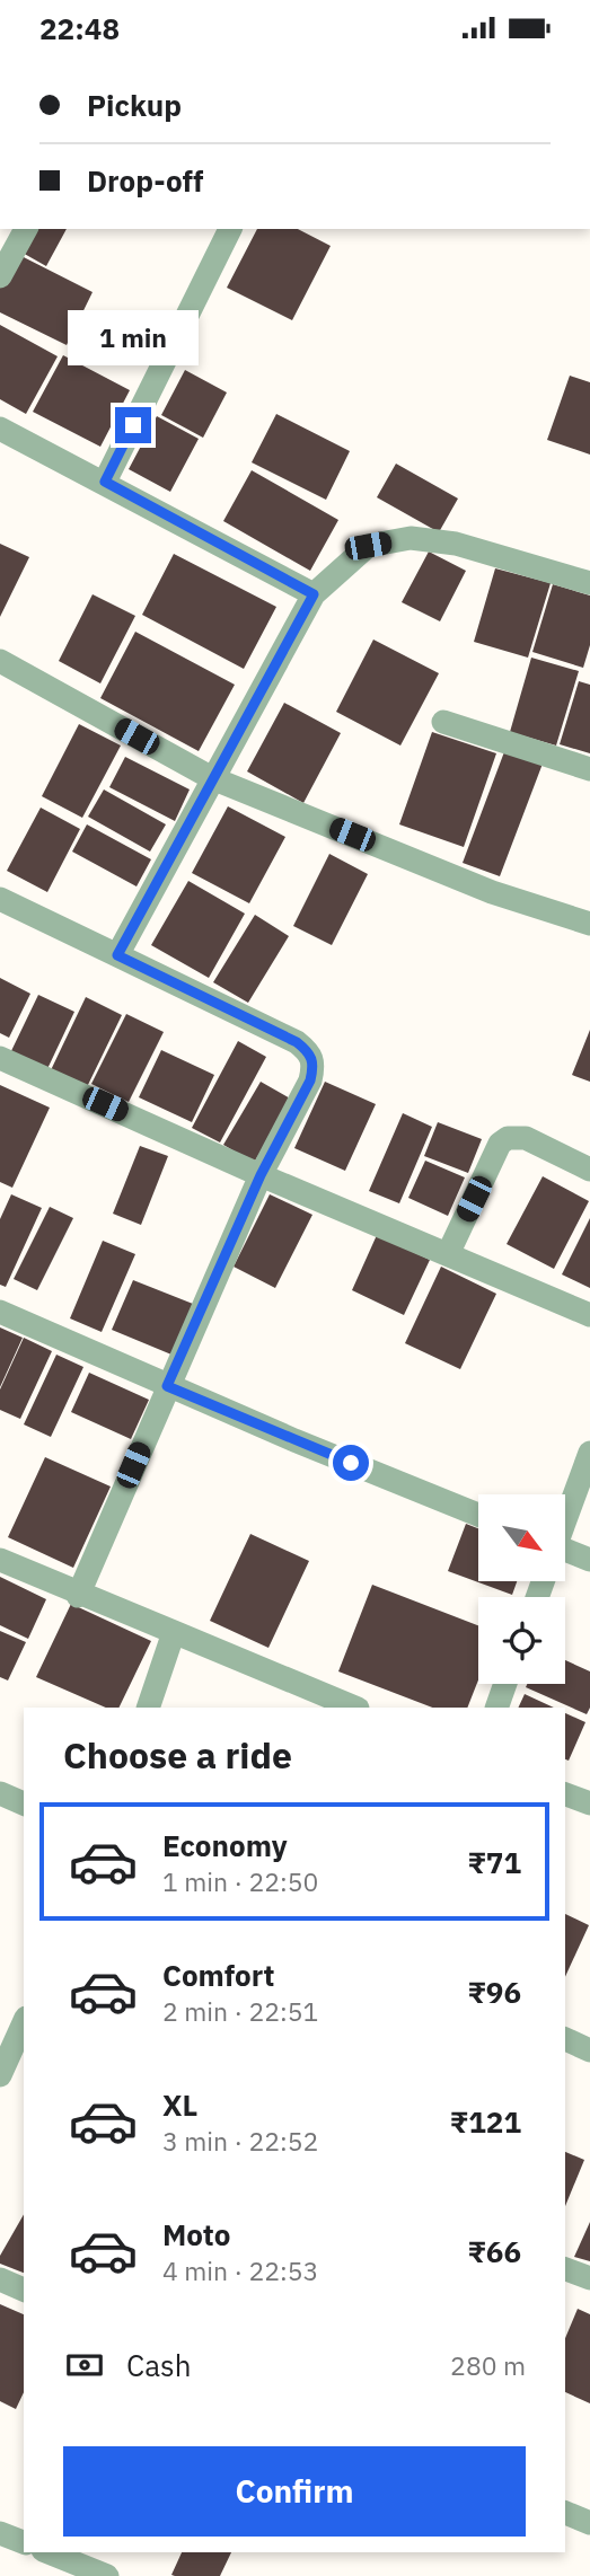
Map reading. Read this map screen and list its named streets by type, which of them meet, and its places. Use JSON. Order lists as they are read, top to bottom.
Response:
{
  "north": "bottom right",
  "page": {
    "status": "22:48",
    "banner": ["Pickup", "Drop-off"],
    "bubble": "1 min",
    "heading": "Choose a ride",
    "list": [
      {
        "name": "Economy",
        "note": "1 min · 22:50",
        "value": "₹71"
      },
      {
        "name": "Comfort",
        "note": "2 min · 22:51",
        "value": "₹96"
      },
      {
        "name": "XL",
        "note": "3 min · 22:52",
        "value": "₹121"
      },
      {
        "name": "Moto",
        "note": "4 min · 22:53",
        "value": "₹66"
      }
    ],
    "pay": ["Cash", "280 m"],
    "buttons": "Confirm"
  }
}
